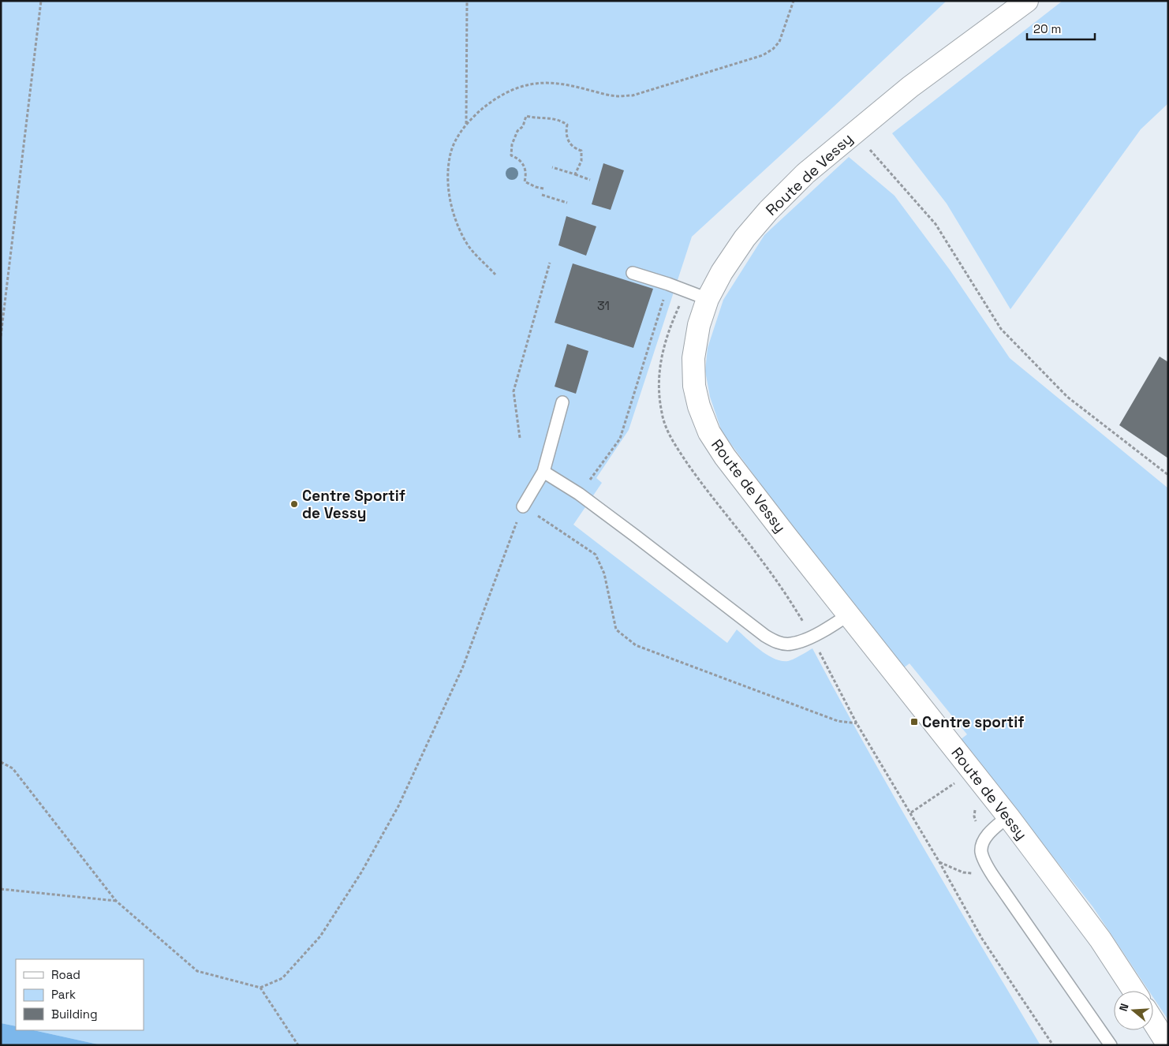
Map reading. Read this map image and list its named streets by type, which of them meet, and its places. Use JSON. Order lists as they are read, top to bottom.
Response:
{
  "streets": {
    "street": ["Route de Vessy"]
  },
  "places": {
    "other": ["Centre Sportif de Vessy"],
    "transit": ["Centre sportif"]
  },
  "house_numbers": ["31"],
  "legend": ["Road", "Park", "Building"],
  "scale_bar": "20 m",
  "north": "left"
}
